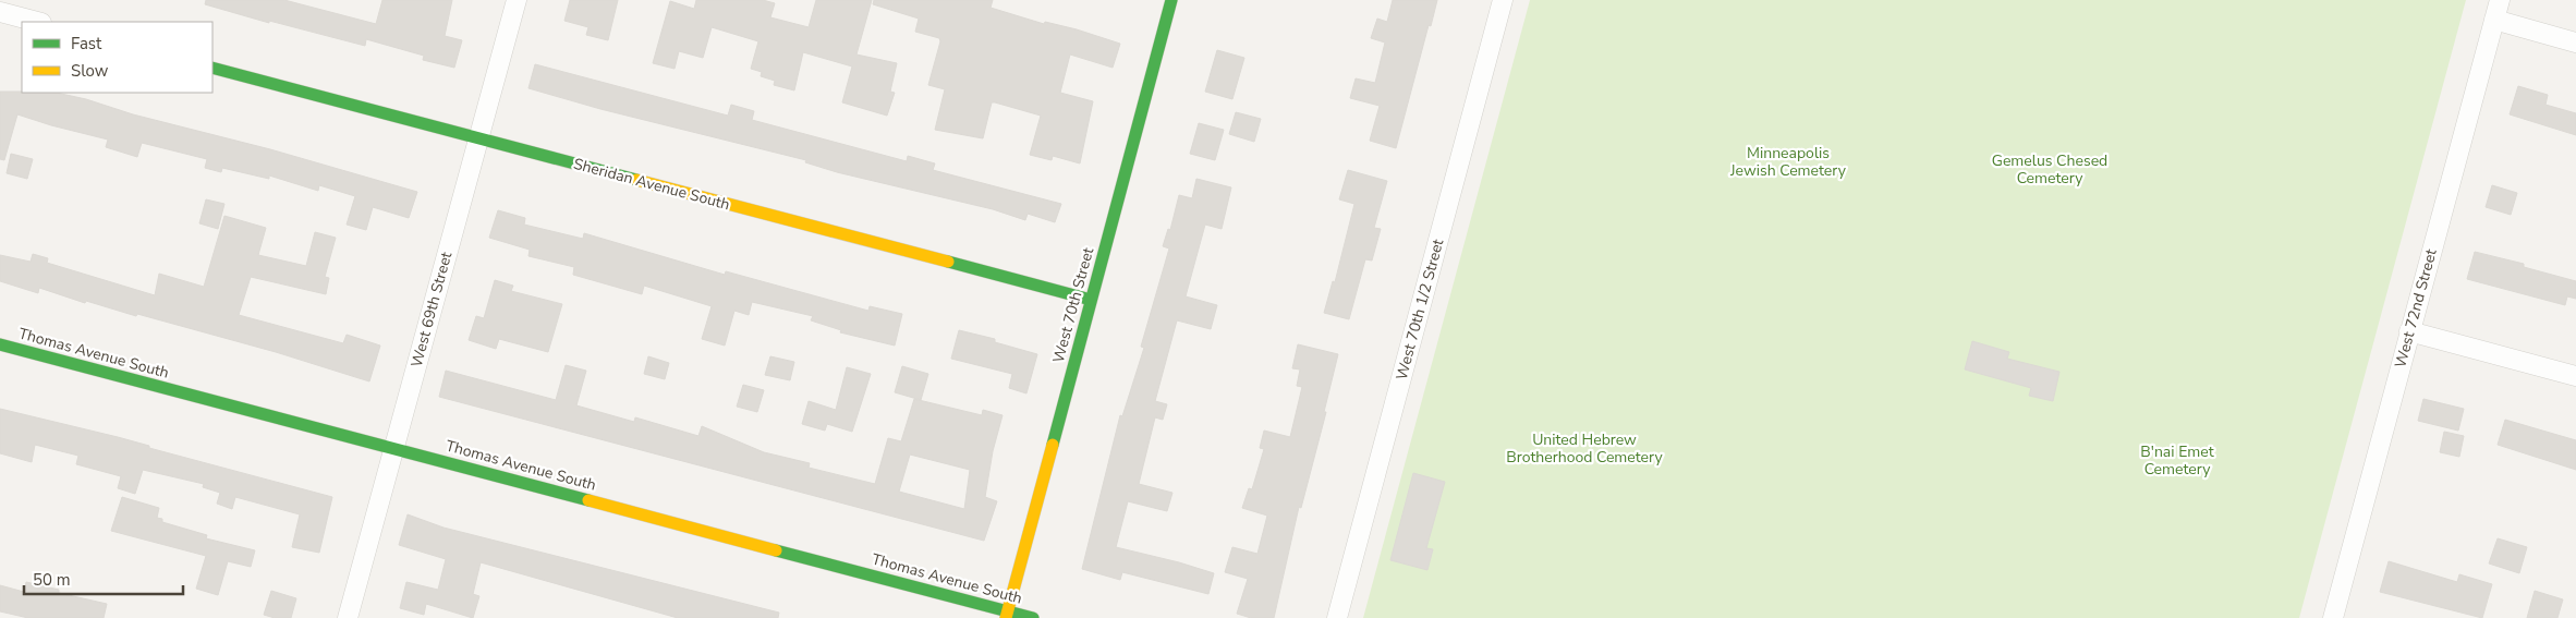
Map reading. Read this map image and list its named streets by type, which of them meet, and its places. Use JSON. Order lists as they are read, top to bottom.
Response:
{
  "streets": {
    "street": [
      "Sheridan Avenue South",
      "West 70th Street",
      "West 72nd Street",
      "West 69th Street",
      "West 70th 1/2 Street",
      "Thomas Avenue South"
    ]
  },
  "crossings": [
    ["Sheridan Avenue South", "West 70th Street"],
    ["Sheridan Avenue South", "West 69th Street"],
    ["West 70th Street", "Thomas Avenue South"],
    ["West 69th Street", "Thomas Avenue South"]
  ],
  "parks": [
    "Minneapolis Jewish Cemetery",
    "Gemelus Chesed Cemetery",
    "United Hebrew Brotherhood Cemetery",
    "B'nai Emet Cemetery"
  ],
  "legend": ["Fast", "Slow"],
  "scale_bar": "50 m"
}
